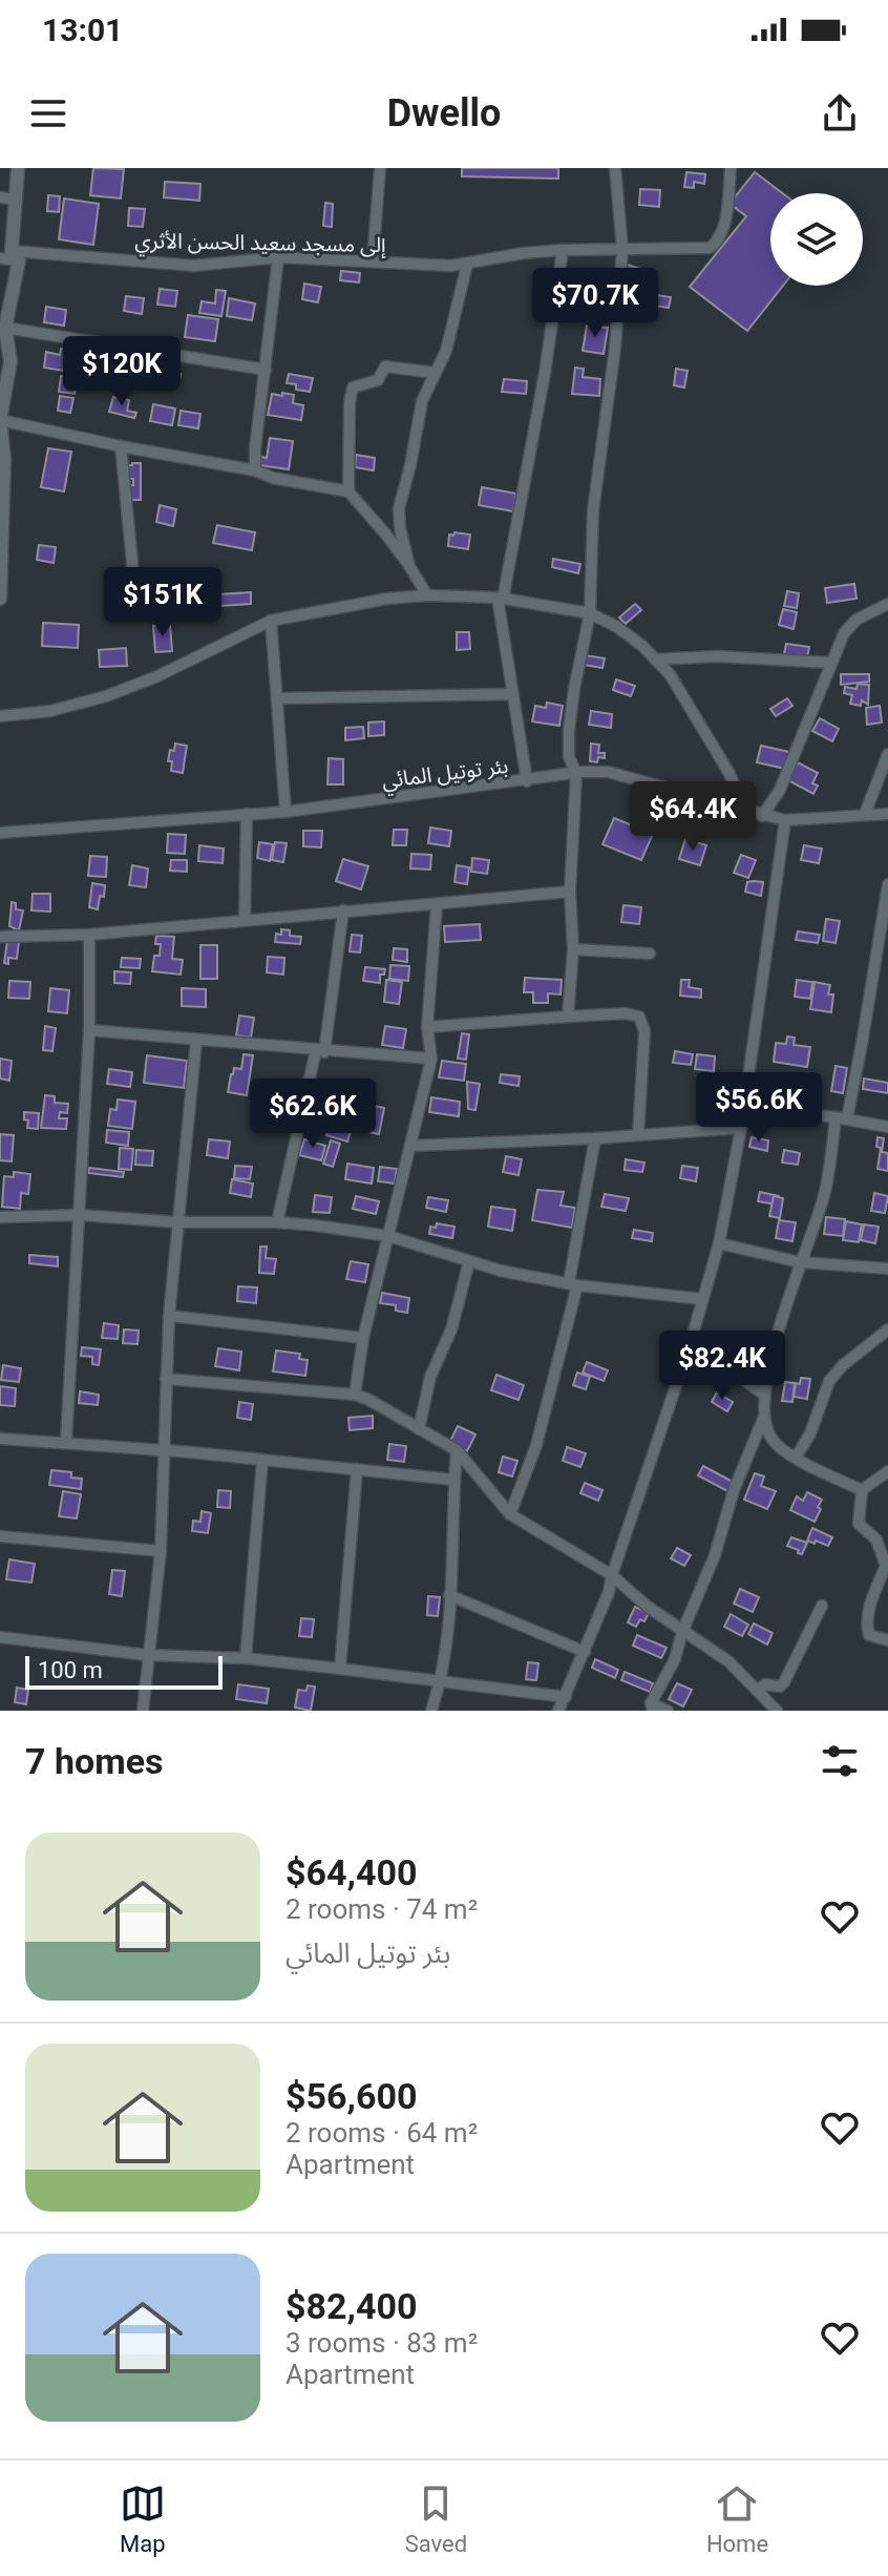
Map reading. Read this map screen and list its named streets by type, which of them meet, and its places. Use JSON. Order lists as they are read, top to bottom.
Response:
{
  "streets": {
    "street": ["إلى مسجد سعيد الحسن الأثري", "بئر توتيل المائي"]
  },
  "scale_bar": "100 m",
  "page": {
    "status": "13:01",
    "header": "Dwello",
    "price": [
      "$70.7K",
      "$120K",
      "$151K",
      "$64.4K",
      "$56.6K",
      "$62.6K",
      "$82.4K"
    ],
    "scale": "100 m",
    "heading": "7 homes",
    "list": [
      {
        "name": "$64,400",
        "note": "2 rooms · 74 m² · بئر توتيل المائي"
      },
      {
        "name": "$56,600",
        "note": "2 rooms · 64 m² · Apartment"
      },
      {
        "name": "$82,400",
        "note": "3 rooms · 83 m² · Apartment"
      }
    ],
    "tabs": ["Map", "Saved", "Home"]
  }
}
